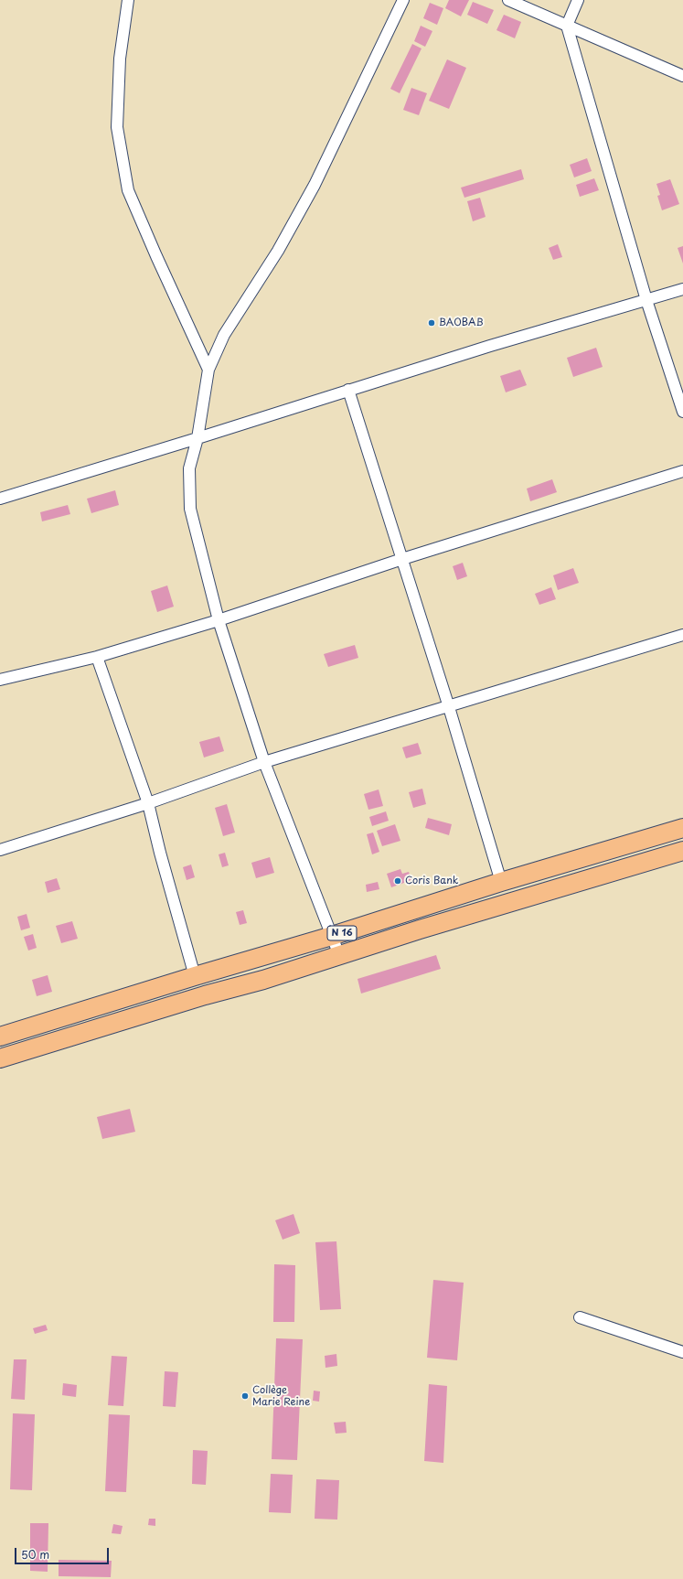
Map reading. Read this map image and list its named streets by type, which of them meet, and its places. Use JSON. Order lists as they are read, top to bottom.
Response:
{
  "streets": {
    "highway": ["N 16"]
  },
  "places": ["BAOBAB", "Coris Bank", "Collège Marie Reine"],
  "scale_bar": "50 m"
}
